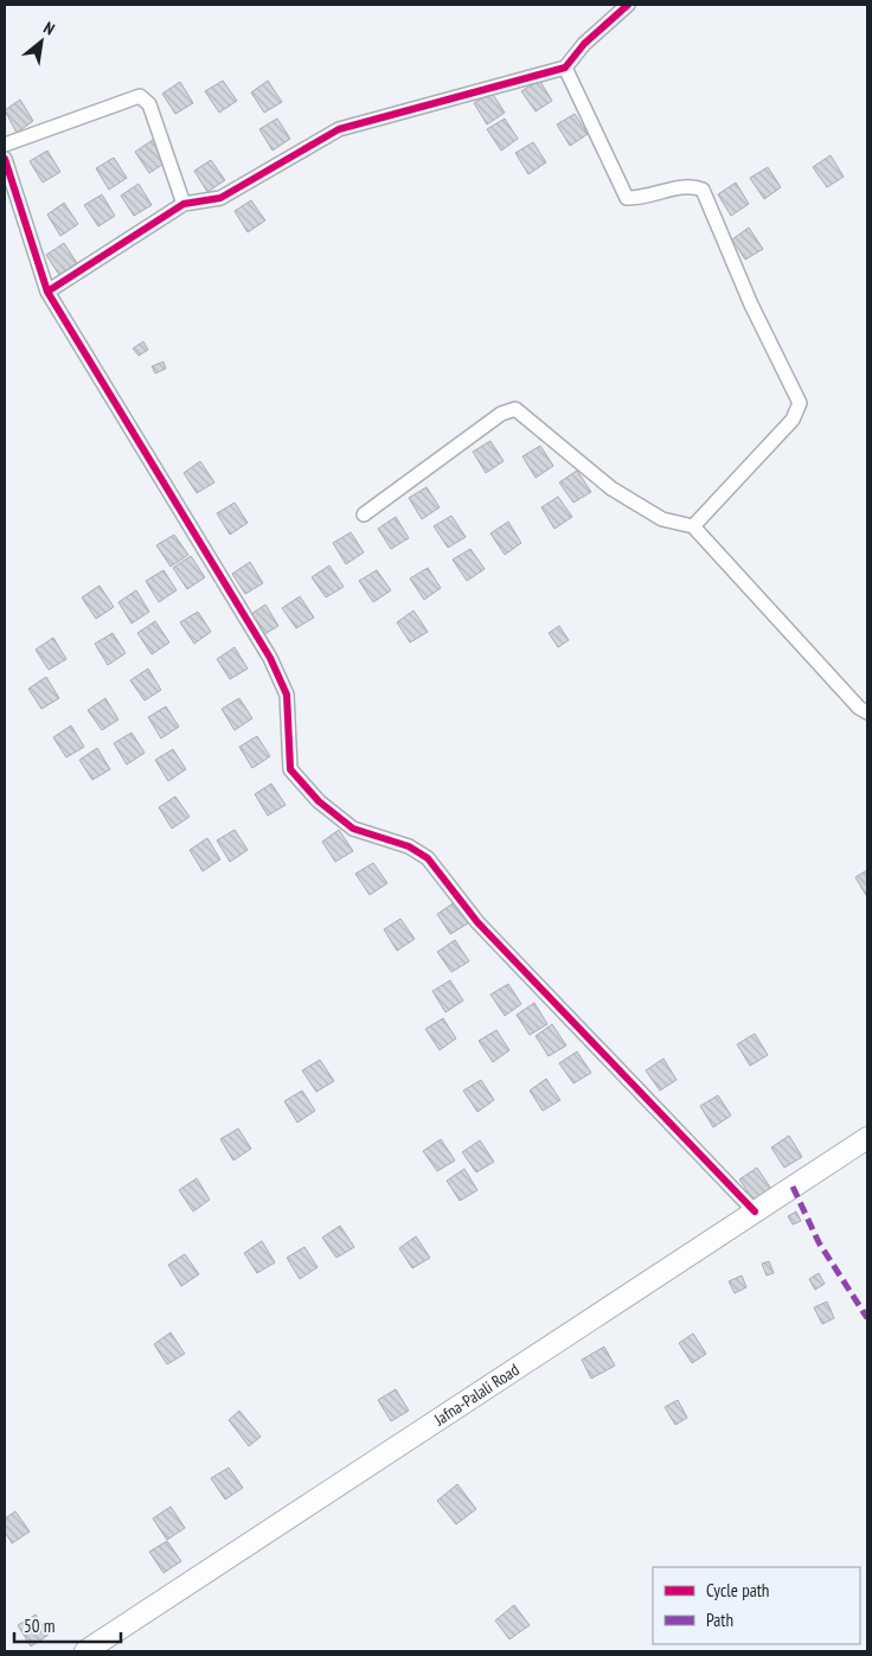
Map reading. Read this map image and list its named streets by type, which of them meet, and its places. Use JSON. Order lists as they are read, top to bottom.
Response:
{
  "streets": {
    "main road": ["Jafna-Palali Road"]
  },
  "legend": ["Cycle path", "Path"],
  "scale_bar": "50 m",
  "north": "top right"
}
